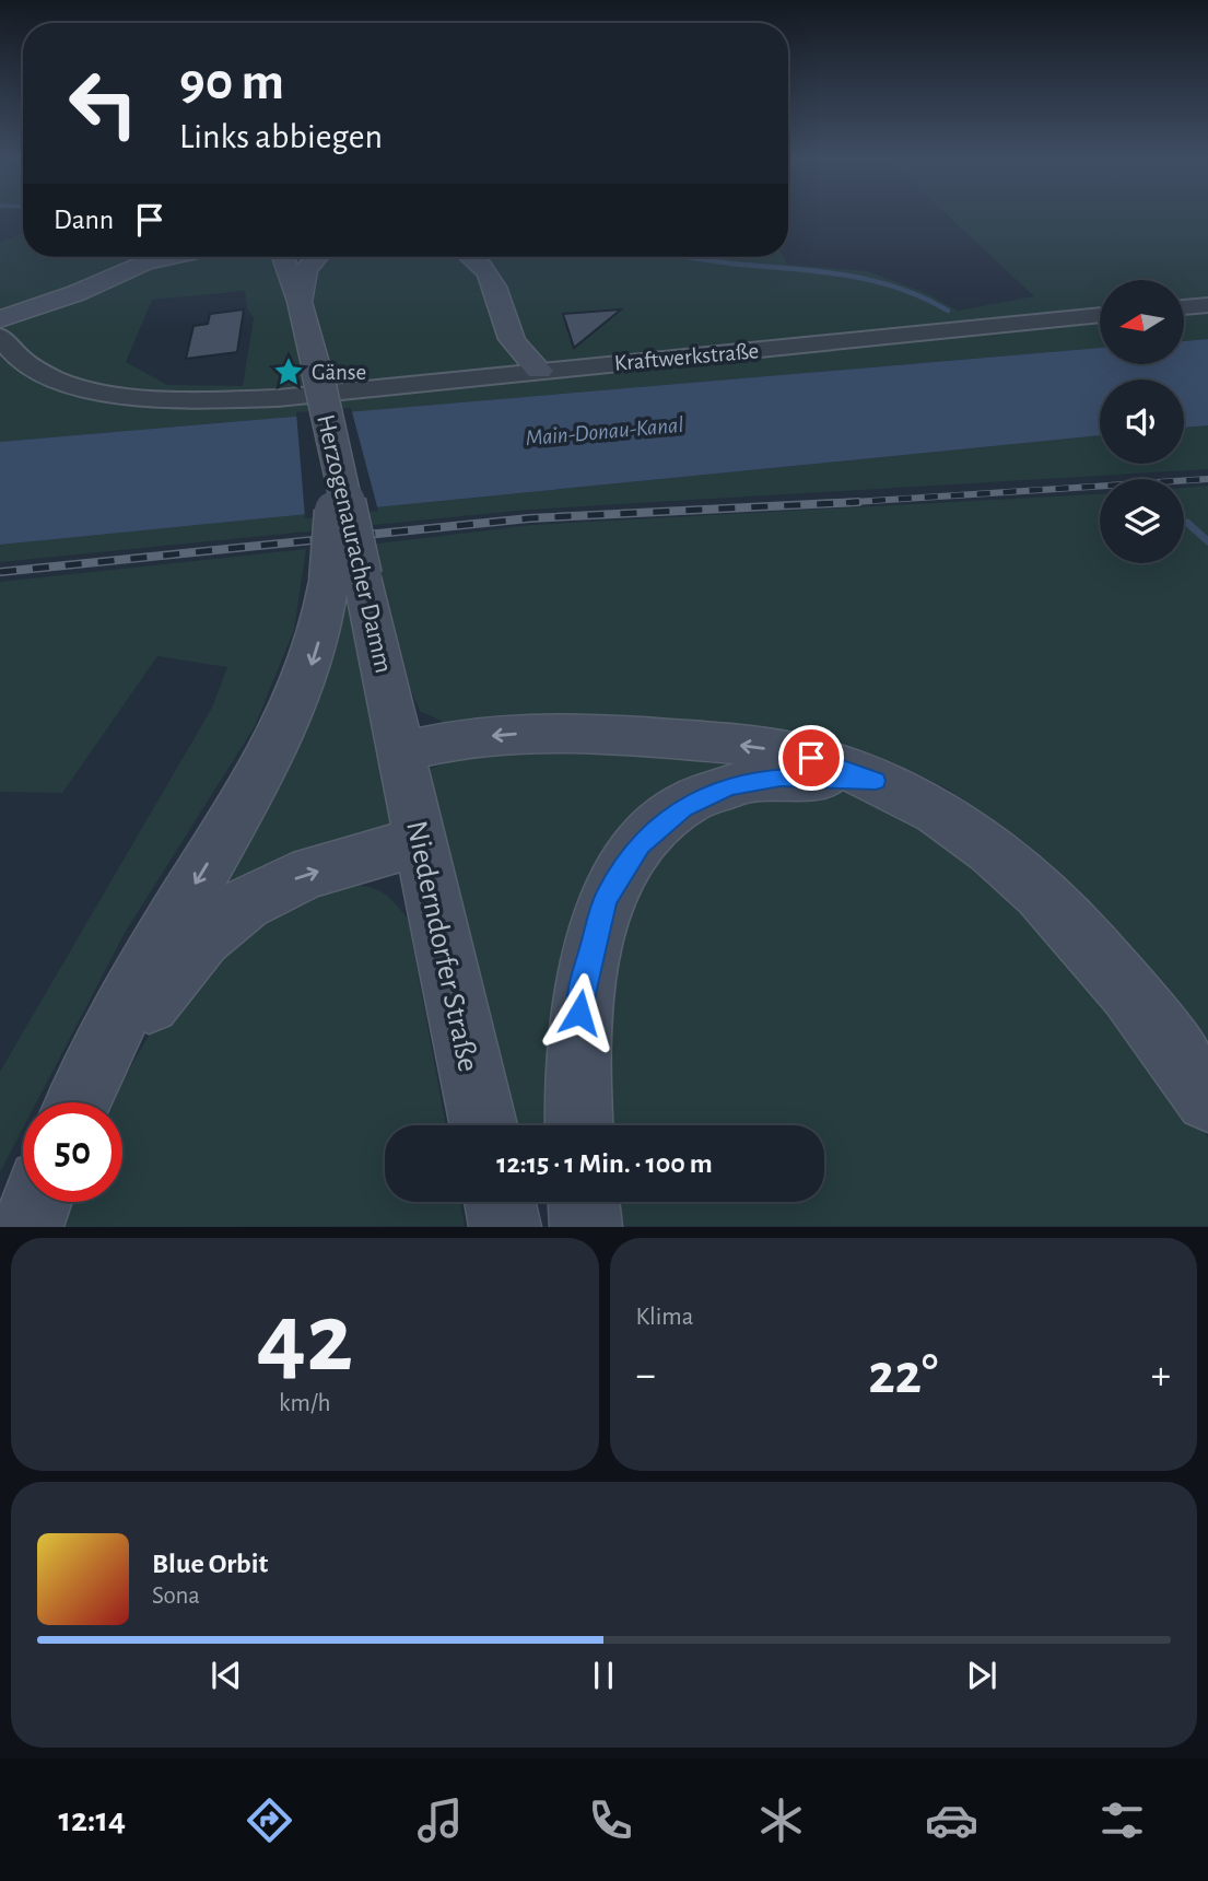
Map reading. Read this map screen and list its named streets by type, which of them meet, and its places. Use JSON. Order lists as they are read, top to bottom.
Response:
{
  "streets": {
    "main road": ["Herzogenauracher Damm", "Niederndorfer Straße"],
    "street": ["Kraftwerkstraße"]
  },
  "crossings": [
    ["Herzogenauracher Damm", "Niederndorfer Straße"]
  ],
  "water": ["Main-Donau-Kanal"],
  "places": {
    "place": ["Gänse"]
  },
  "north": "left",
  "page": {
    "turn": ["90 m", "Links abbiegen"],
    "then": "Dann",
    "limit": "50",
    "trip": "12:15 · 1 Min. · 100 m",
    "tile": [
      ["42", "km/h"],
      "Klima"
    ],
    "heat": ["−", "22°", "+"],
    "song": ["Blue Orbit", "Sona"],
    "tabs": "12:14"
  }
}
